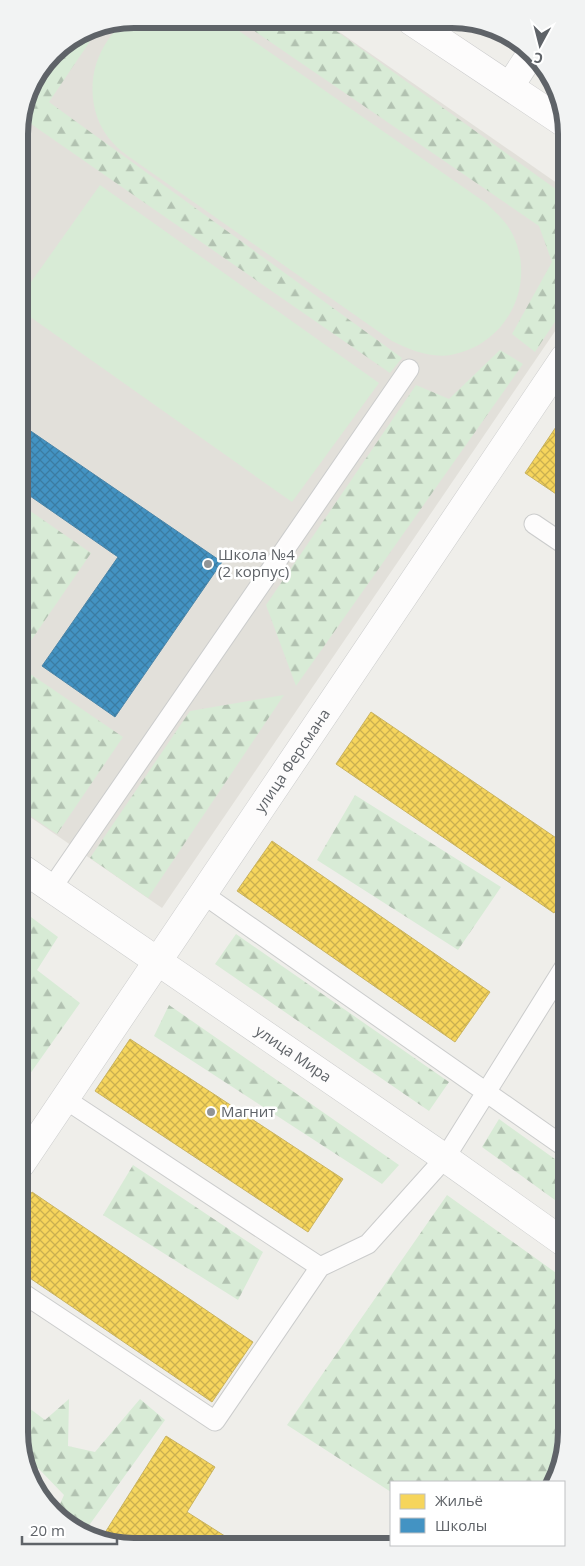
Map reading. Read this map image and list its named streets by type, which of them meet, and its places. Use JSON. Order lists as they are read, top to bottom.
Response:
{
  "streets": {
    "street": ["улица Ферсмана", "улица Мира"]
  },
  "crossings": [
    ["улица Ферсмана", "улица Мира"]
  ],
  "places": ["Школа №4 (2 корпус)", "Магнит"],
  "legend": ["Жильё", "Школы"],
  "scale_bar": "20 m",
  "north": "bottom"
}
